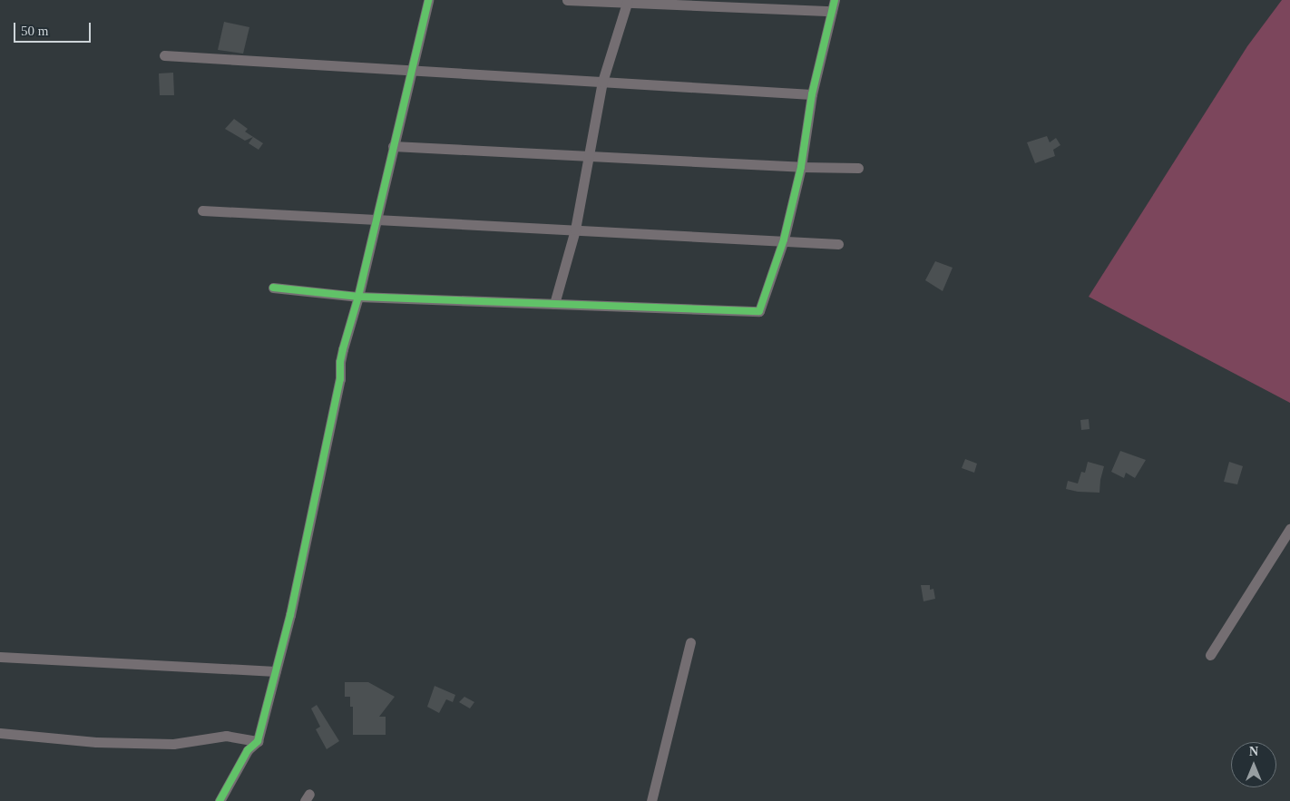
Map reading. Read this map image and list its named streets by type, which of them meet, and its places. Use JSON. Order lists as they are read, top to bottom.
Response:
{
  "scale_bar": "50 m",
  "north": "top"
}
